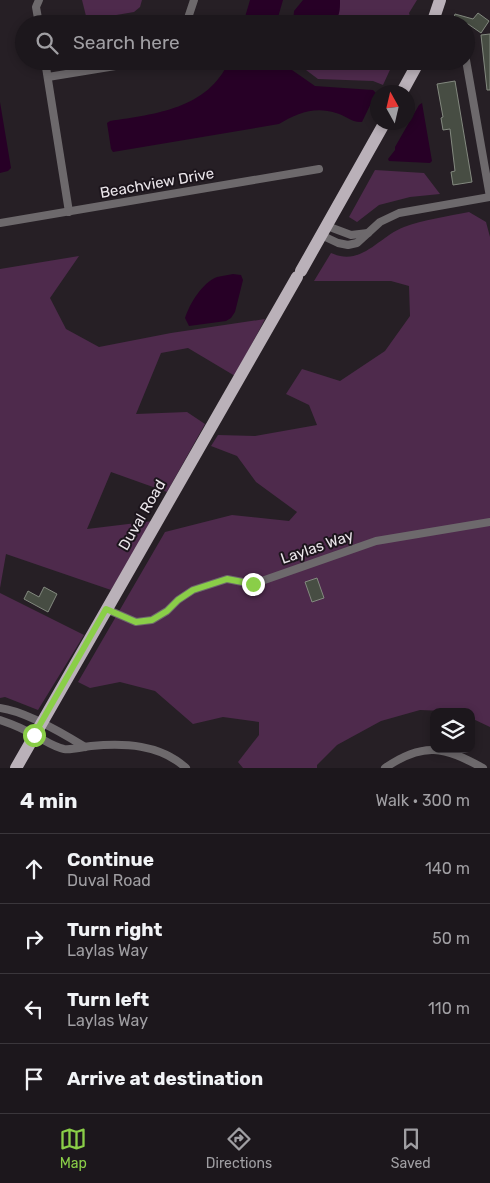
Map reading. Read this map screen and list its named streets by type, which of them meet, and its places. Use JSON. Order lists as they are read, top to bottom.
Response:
{
  "streets": {
    "main road": ["Duval Road"],
    "street": ["Beachview Drive", "Laylas Way"]
  },
  "crossings": [
    ["Duval Road", "Laylas Way"]
  ],
  "north": "top",
  "page": {
    "search": "Search here",
    "heading": ["4 min", "Walk · 300 m"],
    "list": [
      ["Continue", "Duval Road", "140 m"],
      ["Turn right", "Laylas Way", "50 m"],
      ["Turn left", "Laylas Way", "110 m"],
      "Arrive at destination"
    ],
    "nav": ["Map", "Directions", "Saved"]
  }
}
